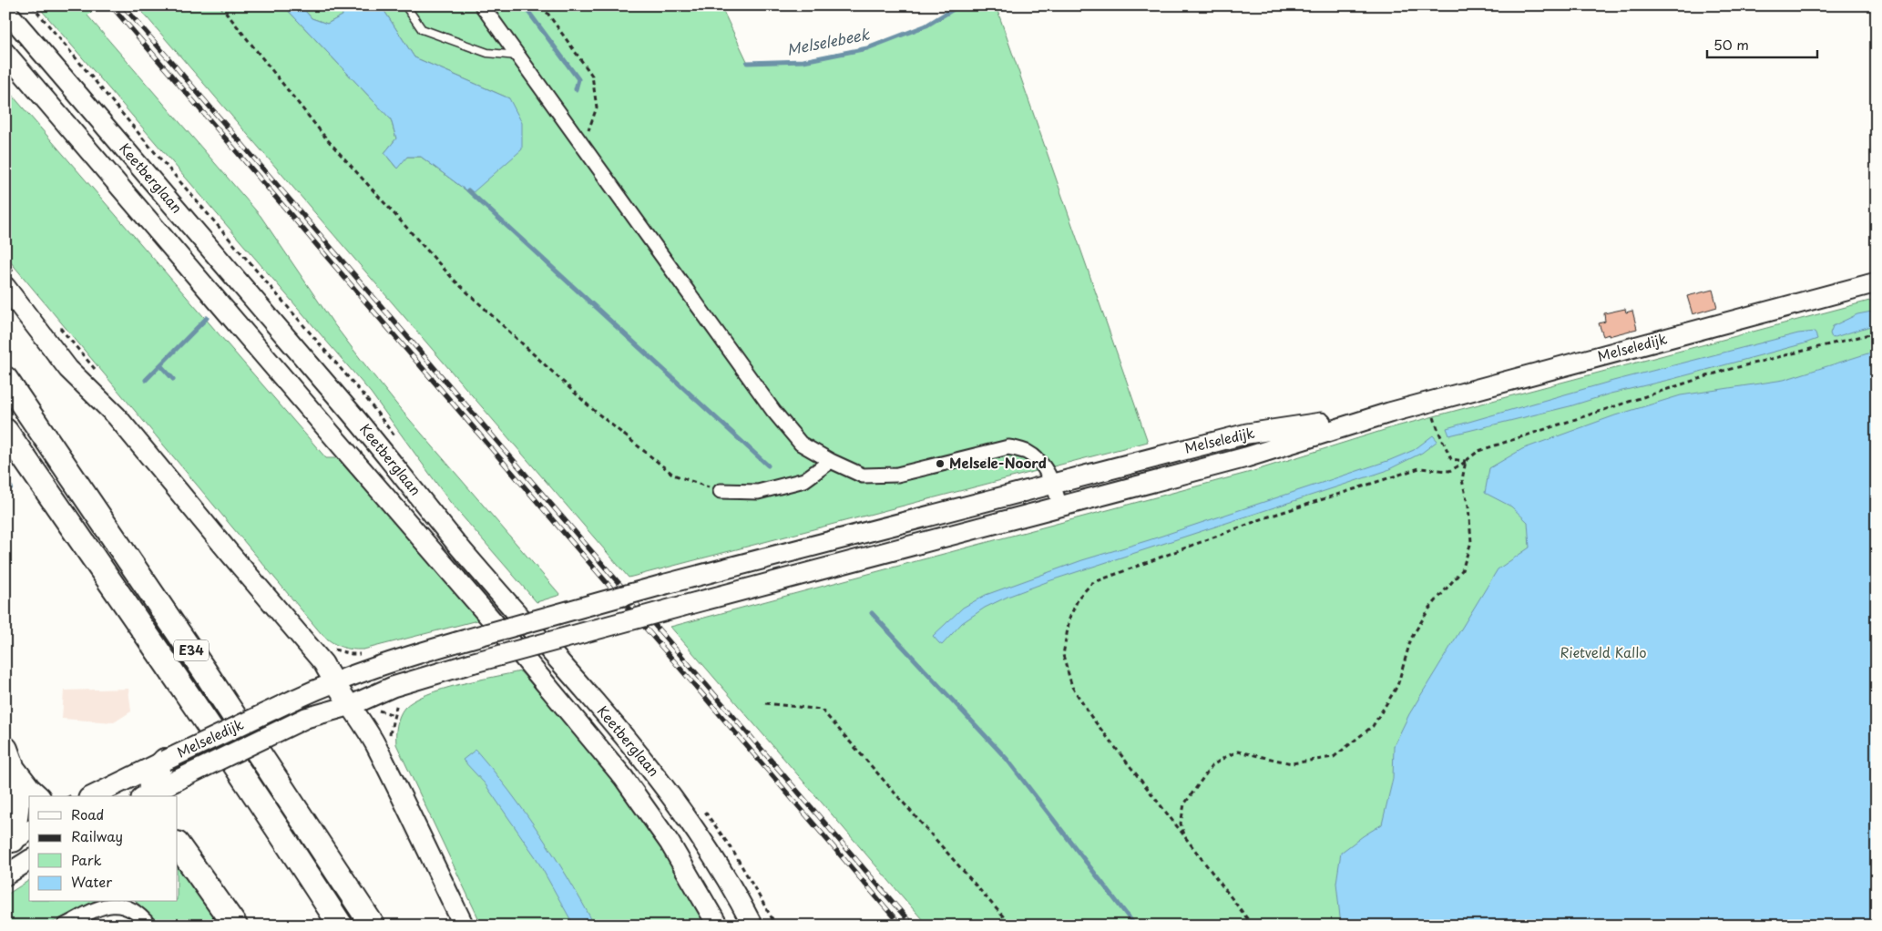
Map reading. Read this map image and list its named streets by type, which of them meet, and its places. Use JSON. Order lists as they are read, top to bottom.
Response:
{
  "streets": {
    "highway": ["E34"],
    "main road": ["Keetberglaan", "Melseledijk"]
  },
  "water": ["Melselebeek"],
  "parks": ["Rietveld Kallo"],
  "places": ["Melsele-Noord"],
  "legend": [
    "Road",
    "Railway",
    "Park",
    "Water"
  ],
  "scale_bar": "50 m"
}
